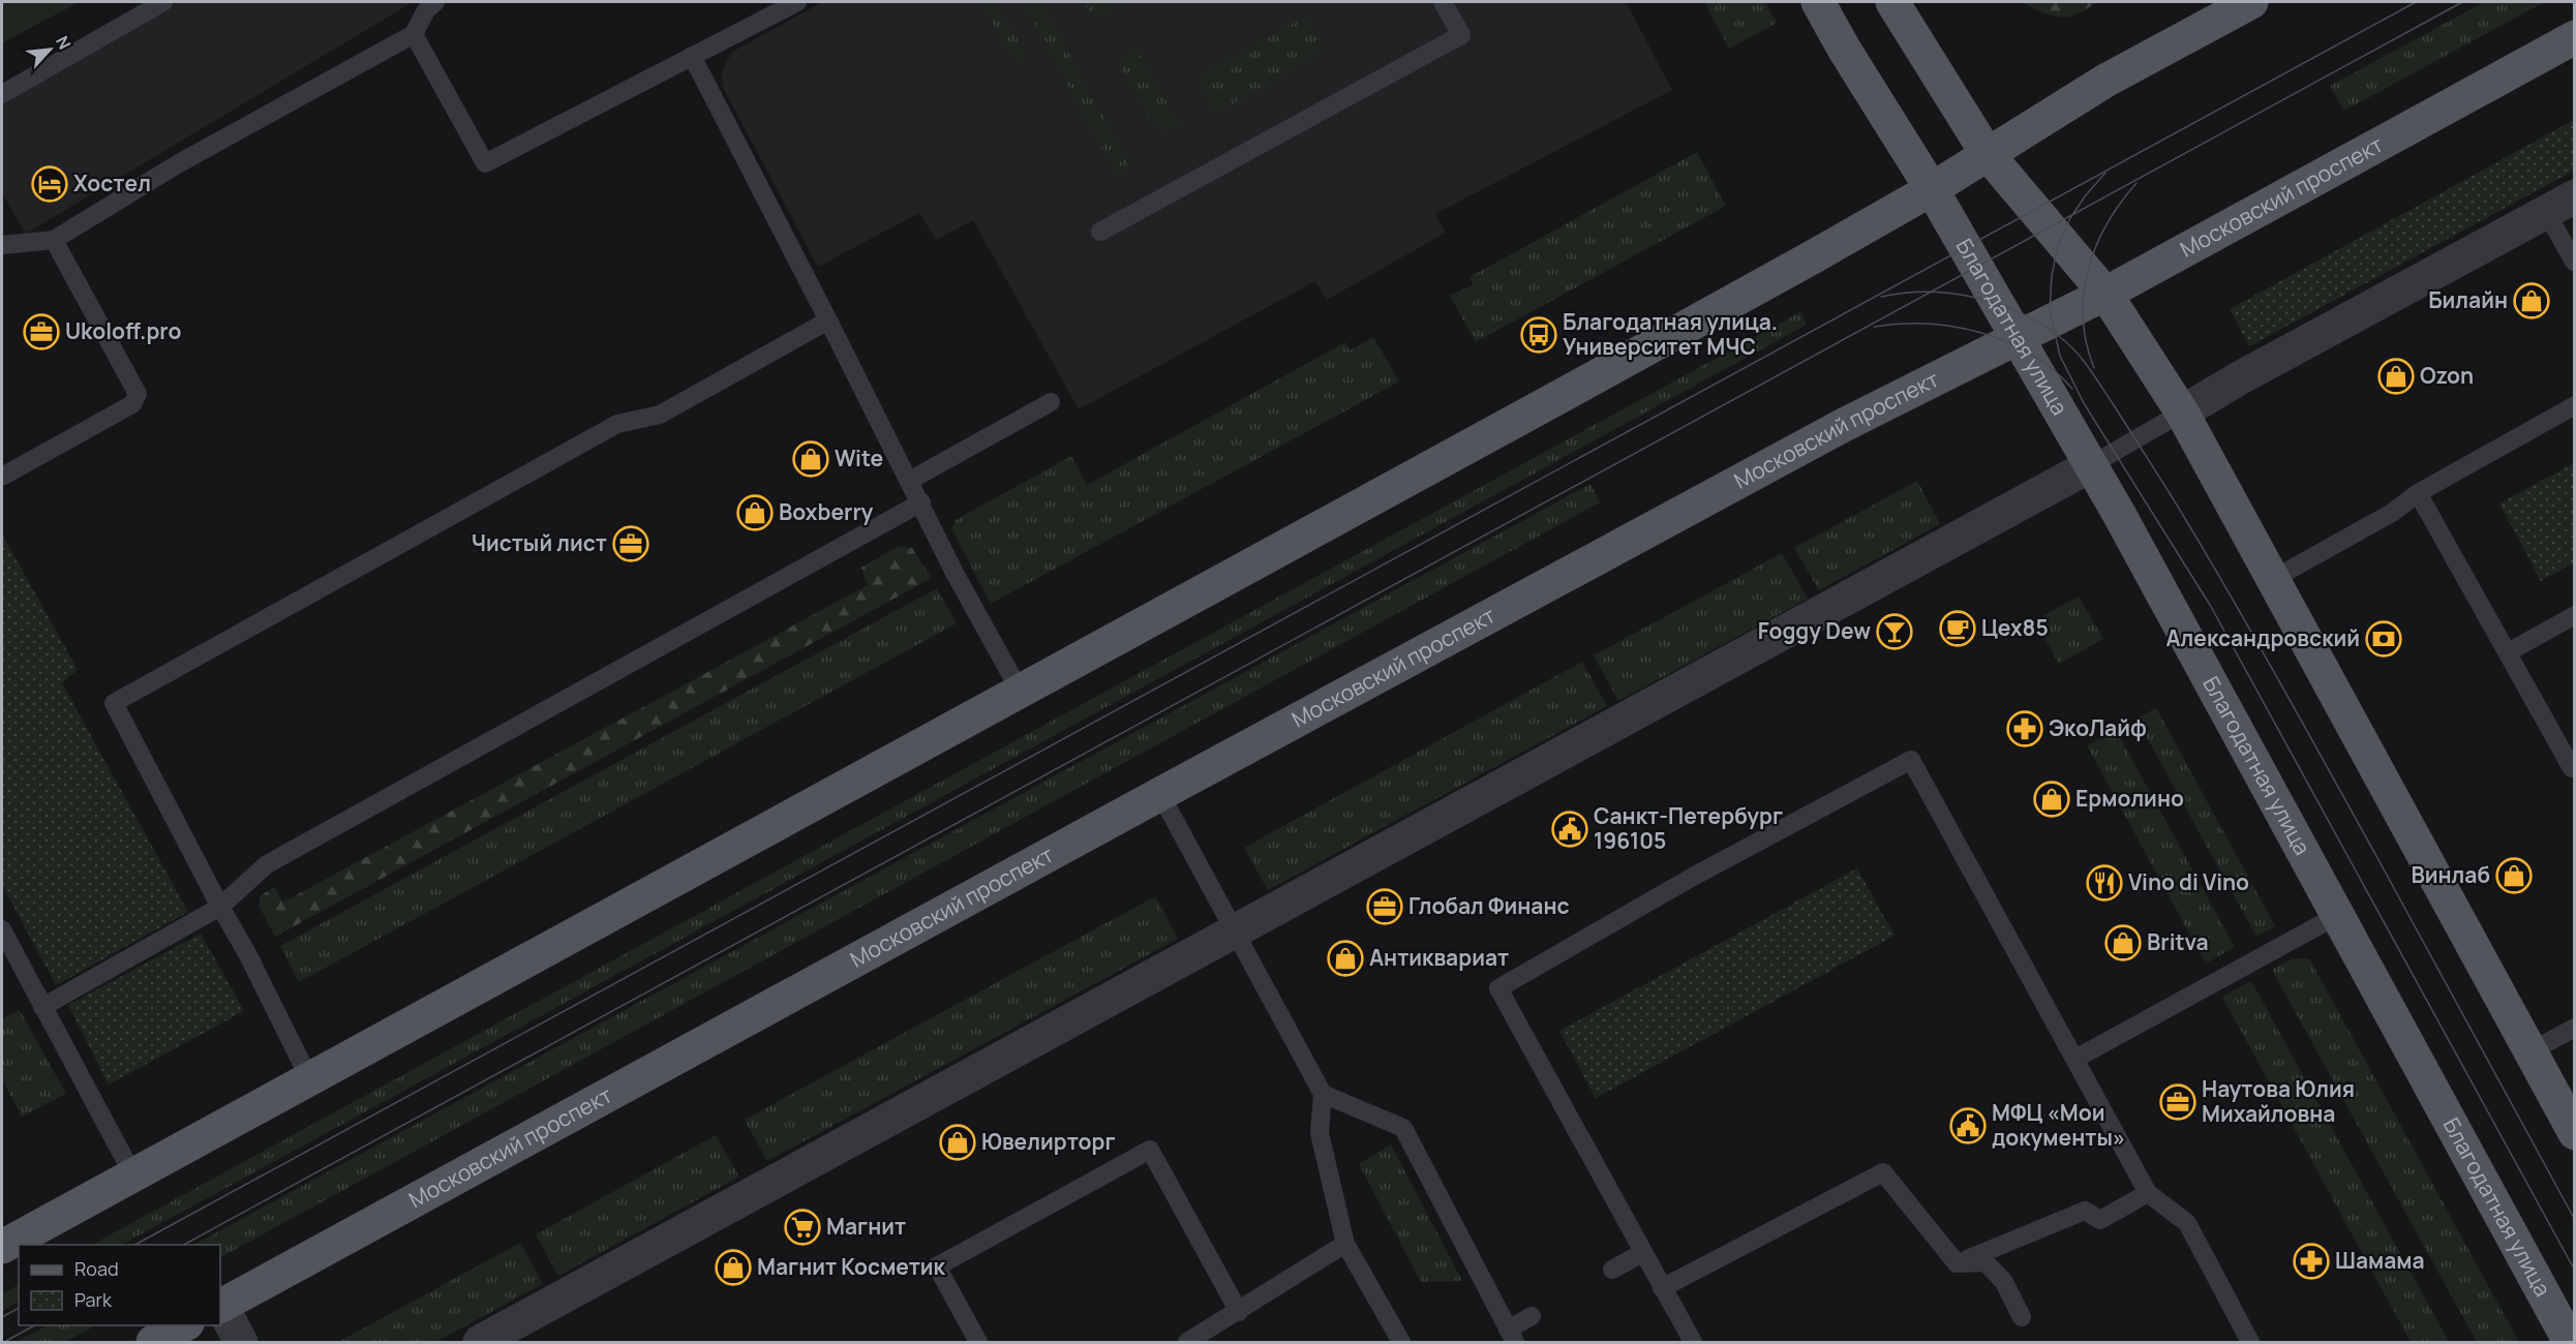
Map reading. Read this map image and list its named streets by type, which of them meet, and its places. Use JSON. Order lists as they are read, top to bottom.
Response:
{
  "streets": {
    "main road": ["Московский проспект", "Благодатная улица"]
  },
  "crossings": [
    ["Московский проспект", "Благодатная улица"]
  ],
  "places": {
    "hotel": ["Хостел"],
    "shop": [
      "Билайн",
      "Ozon",
      "Wite",
      "Boxberry",
      "Ермолино",
      "Винлаб",
      "Britva",
      "Антиквариат",
      "Ювелирторг",
      "Магнит Косметик"
    ],
    "office": [
      "Ukoloff.pro",
      "Чистый лист",
      "Глобал Финанс",
      "Наутова Юлия Михайловна"
    ],
    "bus stop": ["Благодатная улица. Университет МЧС"],
    "cafe": ["Цех85"],
    "bar": ["Foggy Dew"],
    "bank": ["Александровский"],
    "pharmacy": ["ЭкоЛайф", "Шамама"],
    "public building": ["Санкт-Петербург 196105", "МФЦ «Мои документы»"],
    "restaurant": ["Vino di Vino"],
    "supermarket": ["Магнит"]
  },
  "legend": ["Road", "Park"],
  "north": "top right"
}
